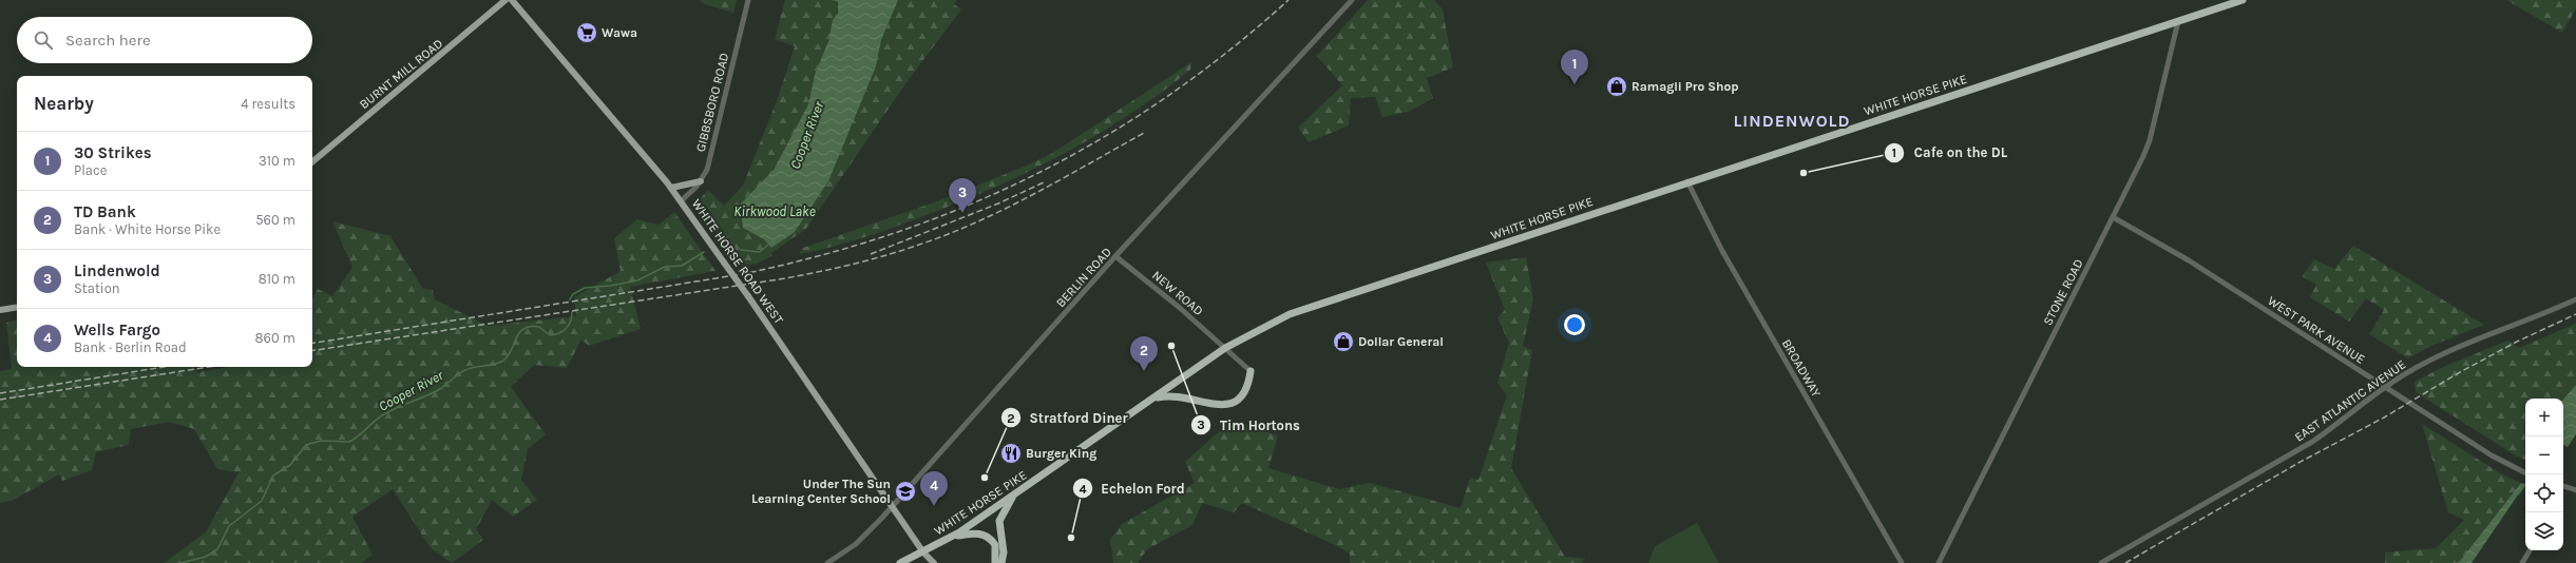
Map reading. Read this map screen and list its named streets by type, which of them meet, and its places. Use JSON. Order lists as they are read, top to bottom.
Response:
{
  "streets": {
    "highway": ["WHITE HORSE PIKE"],
    "main road": ["BURNT MILL ROAD", "WHITE HORSE ROAD WEST"],
    "street": [
      "GIBBSBORO ROAD",
      "BERLIN ROAD",
      "STONE ROAD",
      "NEW ROAD",
      "WEST PARK AVENUE",
      "BROADWAY",
      "EAST ATLANTIC AVENUE"
    ]
  },
  "crossings": [
    ["WHITE HORSE PIKE", "WHITE HORSE ROAD WEST"],
    ["WHITE HORSE PIKE", "STONE ROAD"],
    ["WHITE HORSE PIKE", "NEW ROAD"],
    ["WHITE HORSE PIKE", "BROADWAY"],
    ["GIBBSBORO ROAD", "WHITE HORSE ROAD WEST"],
    ["WHITE HORSE ROAD WEST", "BERLIN ROAD"],
    ["BERLIN ROAD", "NEW ROAD"],
    ["STONE ROAD", "WEST PARK AVENUE"],
    ["WEST PARK AVENUE", "EAST ATLANTIC AVENUE"]
  ],
  "districts": ["LINDENWOLD"],
  "water": ["Cooper River", "Kirkwood Lake"],
  "places": {
    "supermarket": ["Wawa"],
    "shop": ["Ramagli Pro Shop", "Dollar General"],
    "other": [
      "Cafe on the DL",
      "Tim Hortons",
      "Stratford Diner",
      "Echelon Ford"
    ],
    "restaurant": ["Burger King"],
    "school or university": ["Under The Sun Learning Center School"]
  },
  "page": {
    "search": "Search here",
    "pins": [
      "1",
      "3",
      "2",
      "4"
    ],
    "heading": ["Nearby", "4 results"],
    "list": [
      {
        "mark": "1",
        "name": "30 Strikes",
        "note": "Place",
        "value": "310 m"
      },
      {
        "mark": "2",
        "name": "TD Bank",
        "note": "Bank · White Horse Pike",
        "value": "560 m"
      },
      {
        "mark": "3",
        "name": "Lindenwold",
        "note": "Station",
        "value": "810 m"
      },
      {
        "mark": "4",
        "name": "Wells Fargo",
        "note": "Bank · Berlin Road",
        "value": "860 m"
      }
    ],
    "map_buttons": ["+", "−"]
  }
}
